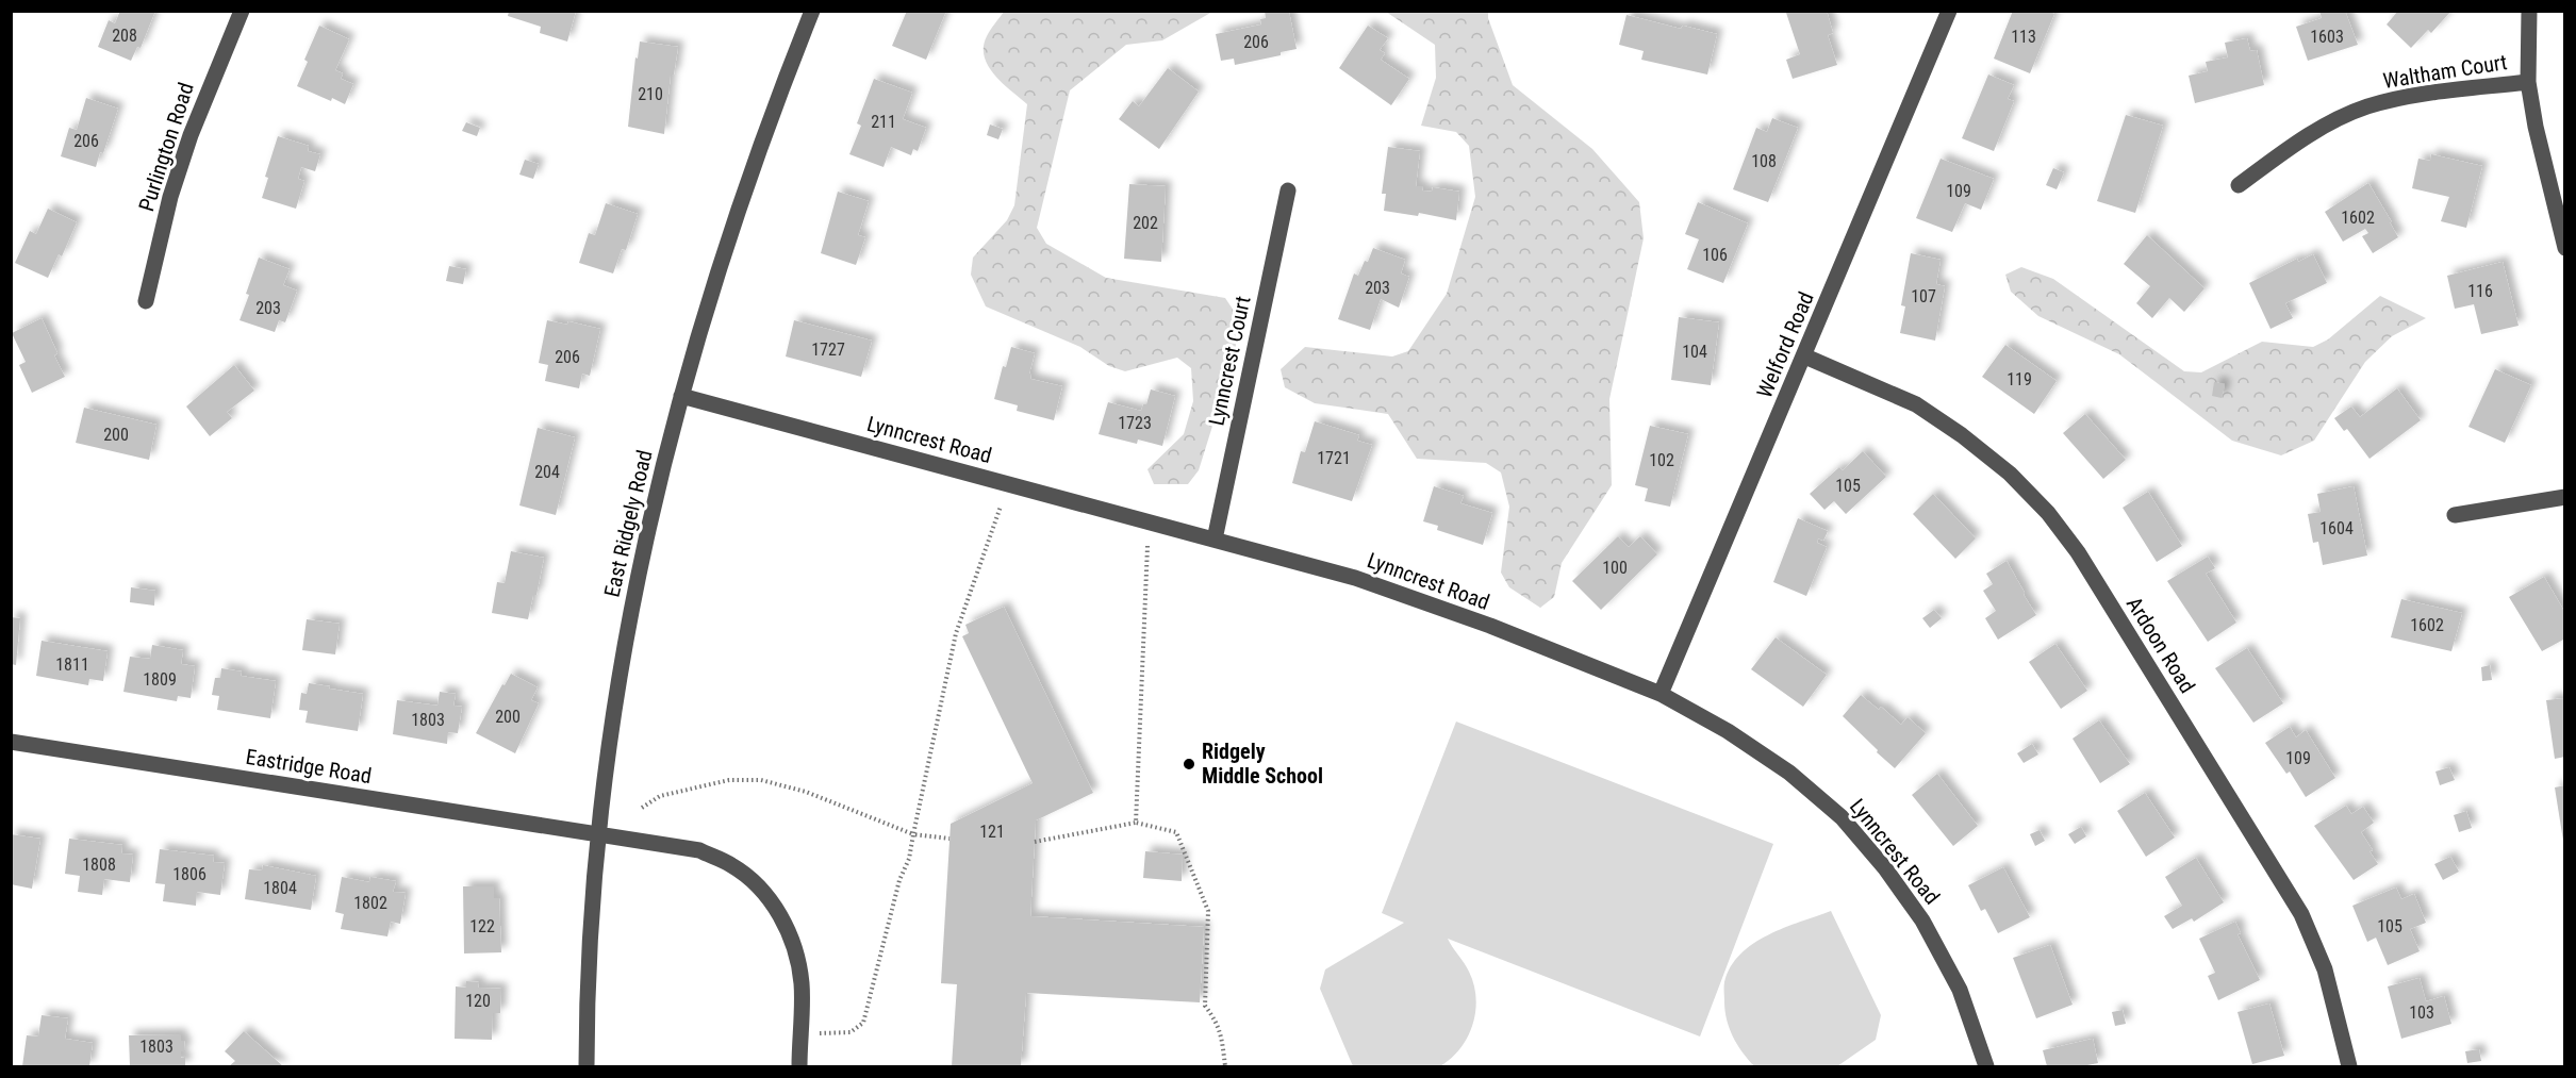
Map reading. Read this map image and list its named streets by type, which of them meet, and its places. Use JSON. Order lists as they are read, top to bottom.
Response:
{
  "streets": {
    "street": [
      "Waltham Court",
      "Purlington Road",
      "Welford Road",
      "Lynncrest Court",
      "Lynncrest Road",
      "East Ridgely Road",
      "Ardoon Road",
      "Eastridge Road"
    ]
  },
  "crossings": [
    ["Welford Road", "Lynncrest Road"],
    ["Welford Road", "Ardoon Road"],
    ["Lynncrest Court", "Lynncrest Road"],
    ["Lynncrest Road", "East Ridgely Road"],
    ["East Ridgely Road", "Eastridge Road"]
  ],
  "places": ["Ridgely Middle School"],
  "house_numbers": [
    "208",
    "113",
    "1603",
    "206",
    "210",
    "211",
    "206",
    "108",
    "109",
    "1602",
    "202",
    "106",
    "203",
    "116",
    "107",
    "203",
    "1727",
    "104",
    "206",
    "119",
    "1723",
    "200",
    "1721",
    "102",
    "204",
    "105",
    "1604",
    "100",
    "1602",
    "1811",
    "1809",
    "200",
    "1803",
    "109",
    "121",
    "1808",
    "1806",
    "1804",
    "1802",
    "122",
    "105",
    "120",
    "103",
    "1803"
  ]
}
